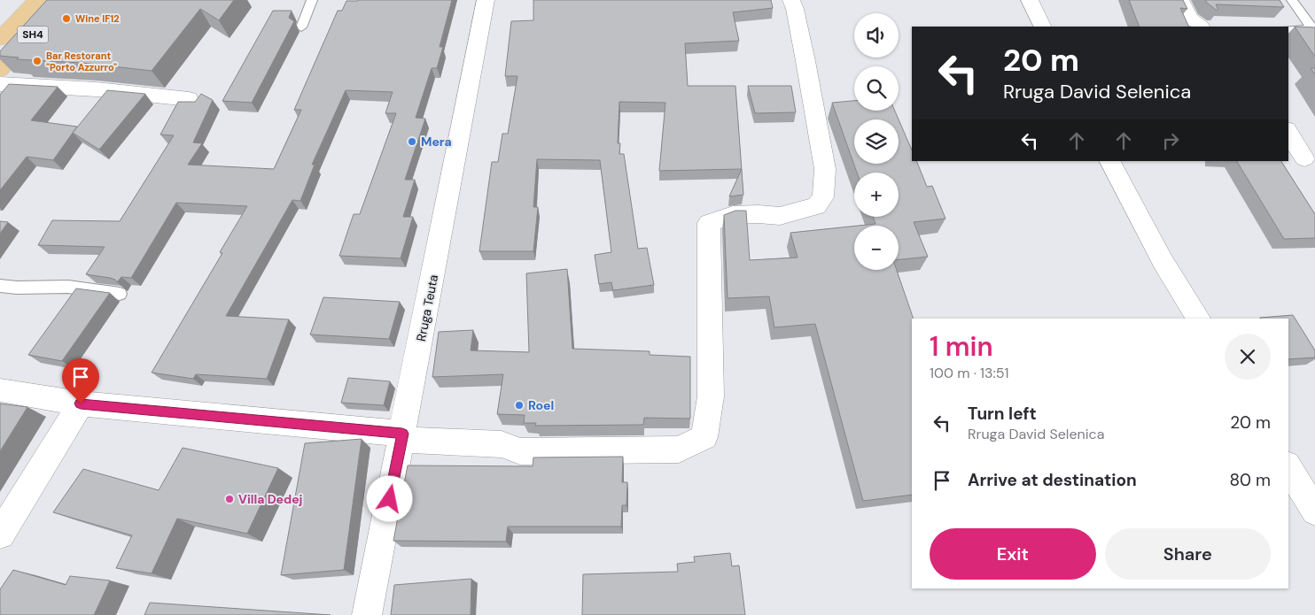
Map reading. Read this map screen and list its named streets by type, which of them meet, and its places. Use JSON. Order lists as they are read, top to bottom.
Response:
{
  "streets": {
    "main road": ["SH4"],
    "street": ["Rruga Teuta"]
  },
  "places": [
    "Wine IF12",
    "Bar Restorant \"Porto Azzurro\"",
    "Mera",
    "Roel",
    "Villa Dedej"
  ],
  "page": {
    "map_buttons": ["+", "−"],
    "turn": ["20 m", "Rruga David Selenica"],
    "heading": ["1 min", "100 m · 13:51"],
    "list": [
      {
        "name": "Turn left",
        "note": "Rruga David Selenica",
        "value": "20 m"
      },
      {
        "name": "Arrive at destination",
        "value": "80 m"
      }
    ],
    "buttons": ["Exit", "Share"]
  }
}
